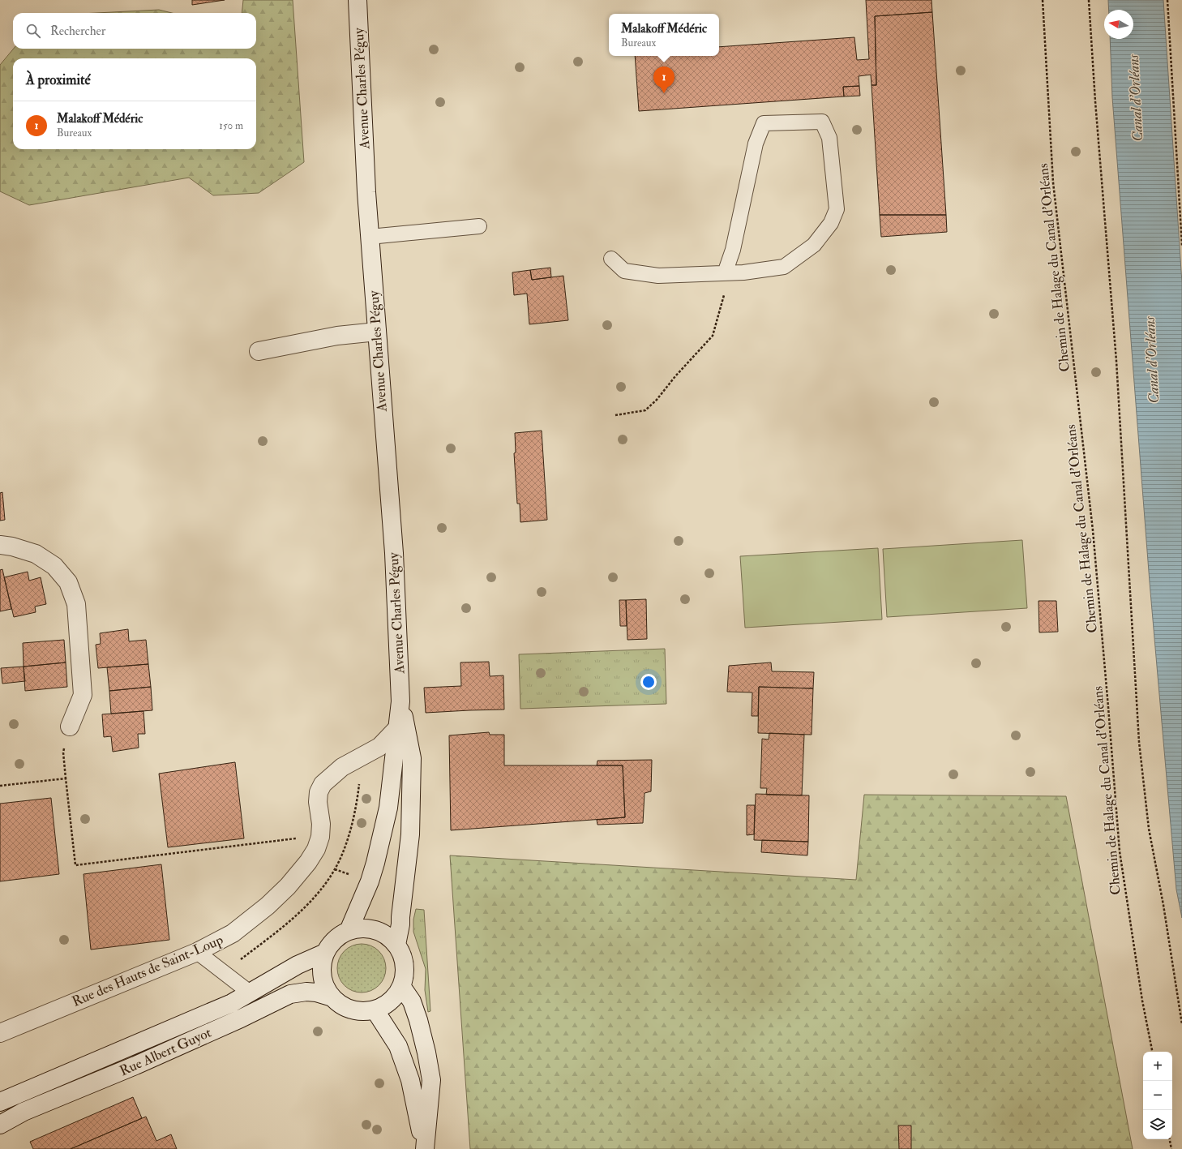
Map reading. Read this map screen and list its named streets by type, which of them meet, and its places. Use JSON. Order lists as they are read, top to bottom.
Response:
{
  "streets": {
    "main road": ["Avenue Charles Péguy", "Rue des Hauts de Saint-Loup", "Rue Albert Guyot"],
    "path": ["Chemin de Halage du Canal d'Orléans"]
  },
  "crossings": [
    ["Avenue Charles Péguy", "Rue des Hauts de Saint-Loup"],
    ["Avenue Charles Péguy", "Rue Albert Guyot"]
  ],
  "water": ["Canal d'Orléans"],
  "north": "left",
  "page": {
    "search": "Rechercher",
    "popup": ["Malakoff Médéric", "Bureaux"],
    "heading": "À proximité",
    "pins": "1",
    "list": [
      {
        "mark": "1",
        "name": "Malakoff Médéric",
        "note": "Bureaux",
        "value": "150 m"
      }
    ],
    "map_buttons": ["+", "−"]
  }
}
